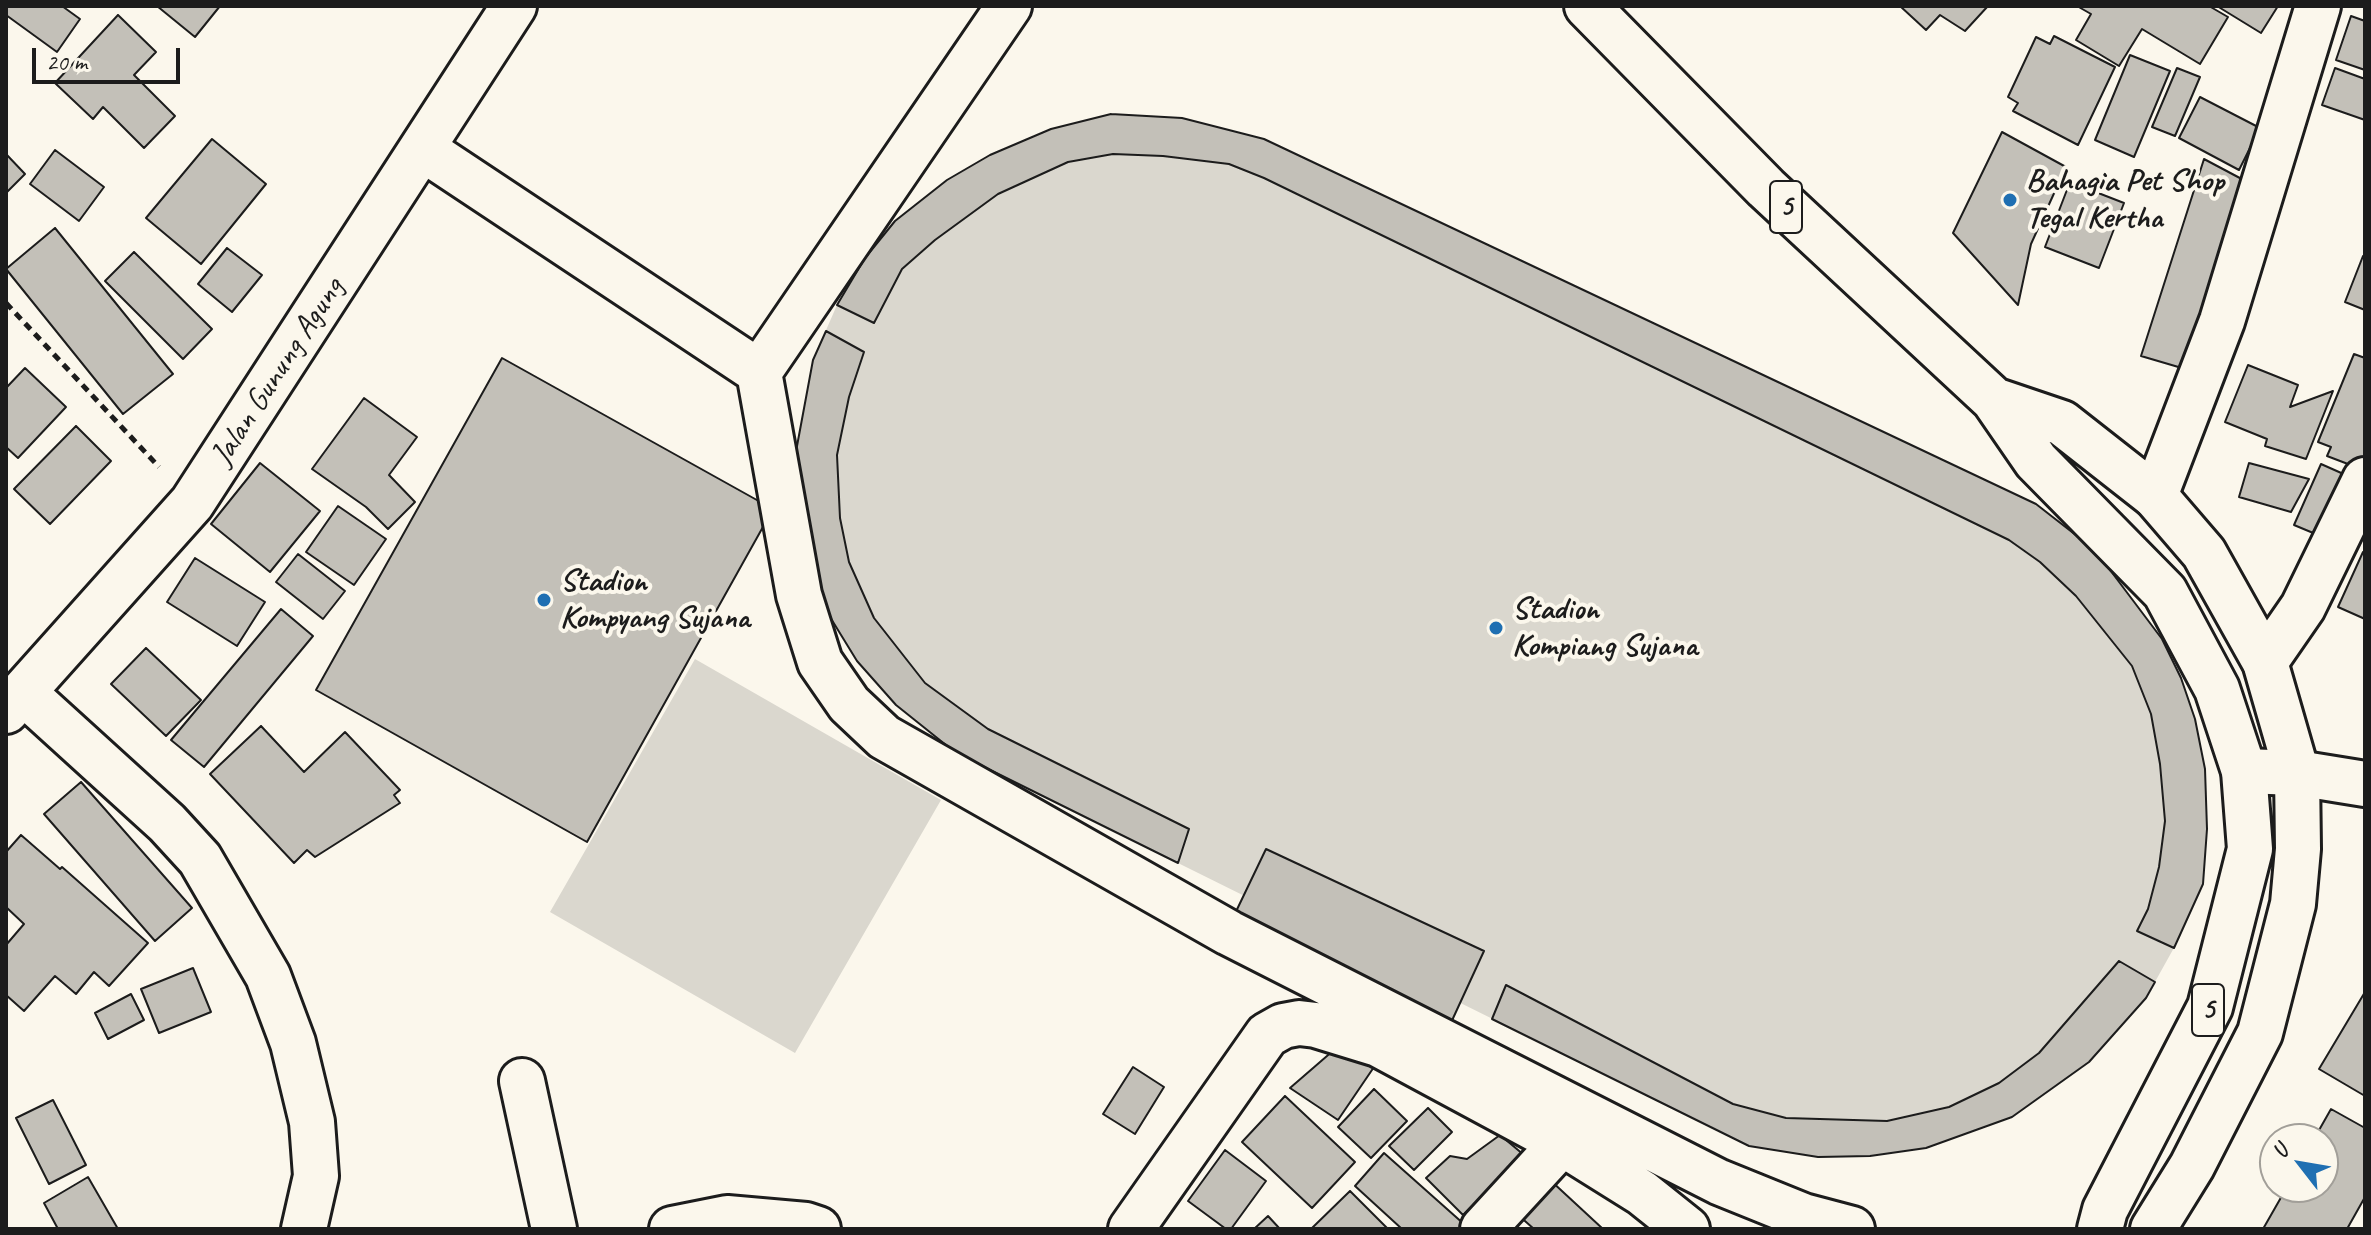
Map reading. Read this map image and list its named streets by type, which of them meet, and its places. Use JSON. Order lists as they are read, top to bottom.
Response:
{
  "streets": {
    "main road": ["5", "Jalan Gunung Agung"]
  },
  "places": ["Bahagia Pet Shop Tegal Kertha", "Stadion Kompyang Sujana", "Stadion Kompiang Sujana"],
  "scale_bar": "20 m",
  "north": "top left"
}
